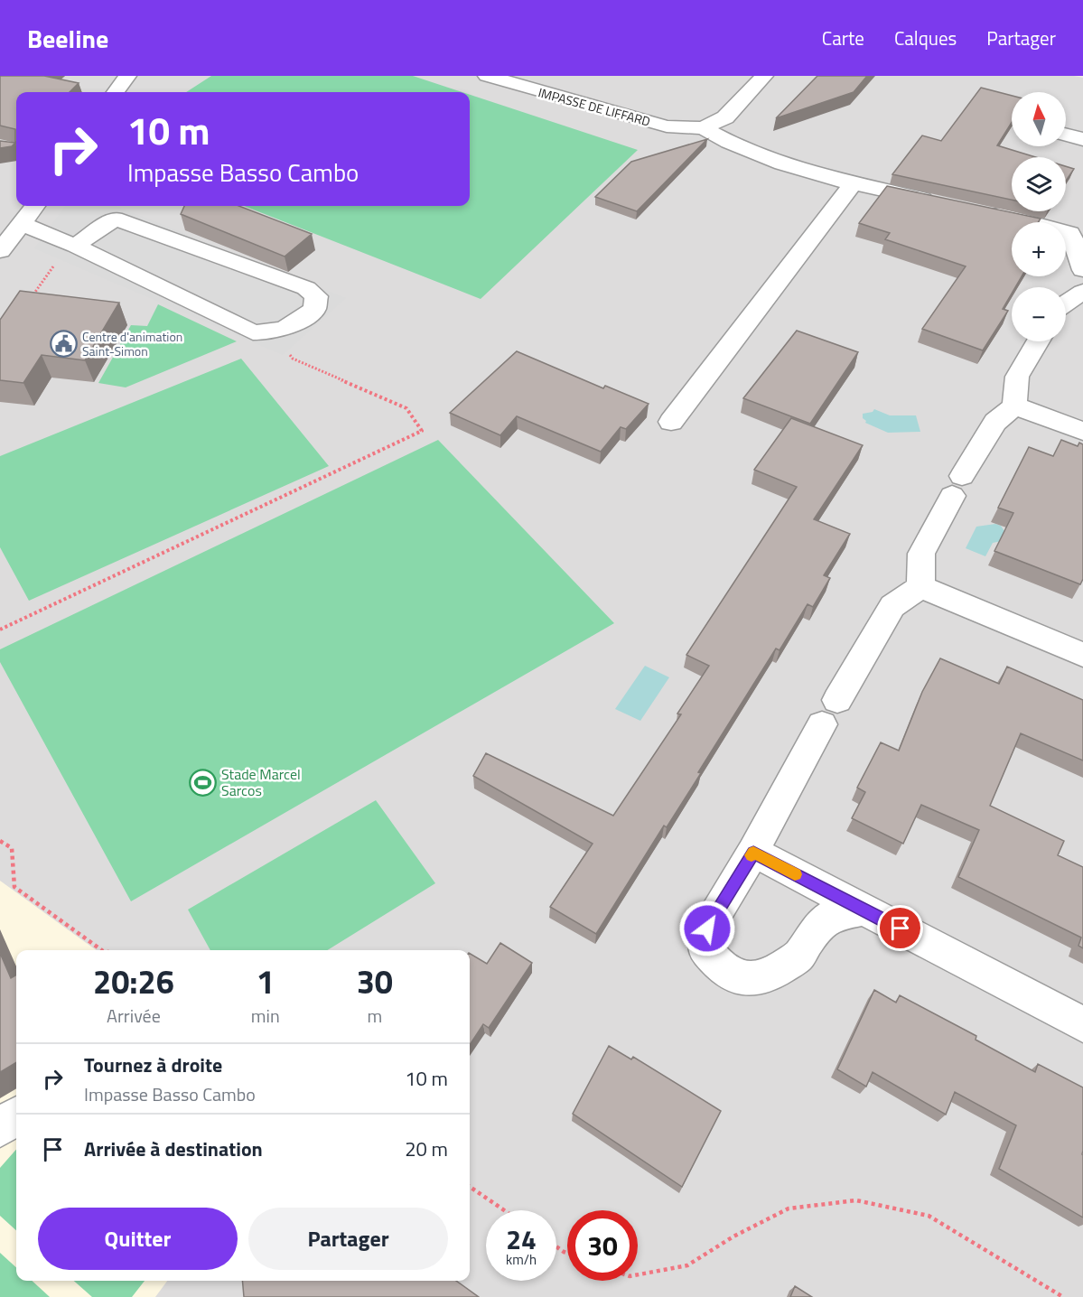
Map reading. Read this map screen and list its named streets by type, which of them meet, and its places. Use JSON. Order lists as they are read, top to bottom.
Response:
{
  "streets": {
    "street": ["IMPASSE DE LIFFARD"]
  },
  "places": {
    "public building": ["Centre d'animation Saint-Simon"],
    "sports": ["Stade Marcel Sarcos"]
  },
  "north": "top",
  "page": {
    "header": "Beeline",
    "nav": ["Carte", "Calques", "Partager"],
    "map_buttons": ["+", "−"],
    "turn": ["10 m", "Impasse Basso Cambo"],
    "eta": [
      "20:26",
      "Arrivée",
      "1",
      "min",
      "30",
      "m"
    ],
    "list": [
      {
        "name": "Tournez à droite",
        "note": "Impasse Basso Cambo",
        "value": "10 m"
      },
      {
        "name": "Arrivée à destination",
        "value": "20 m"
      }
    ],
    "buttons": ["Quitter", "Partager"],
    "speed": "24 km/h",
    "limit": "30"
  }
}
